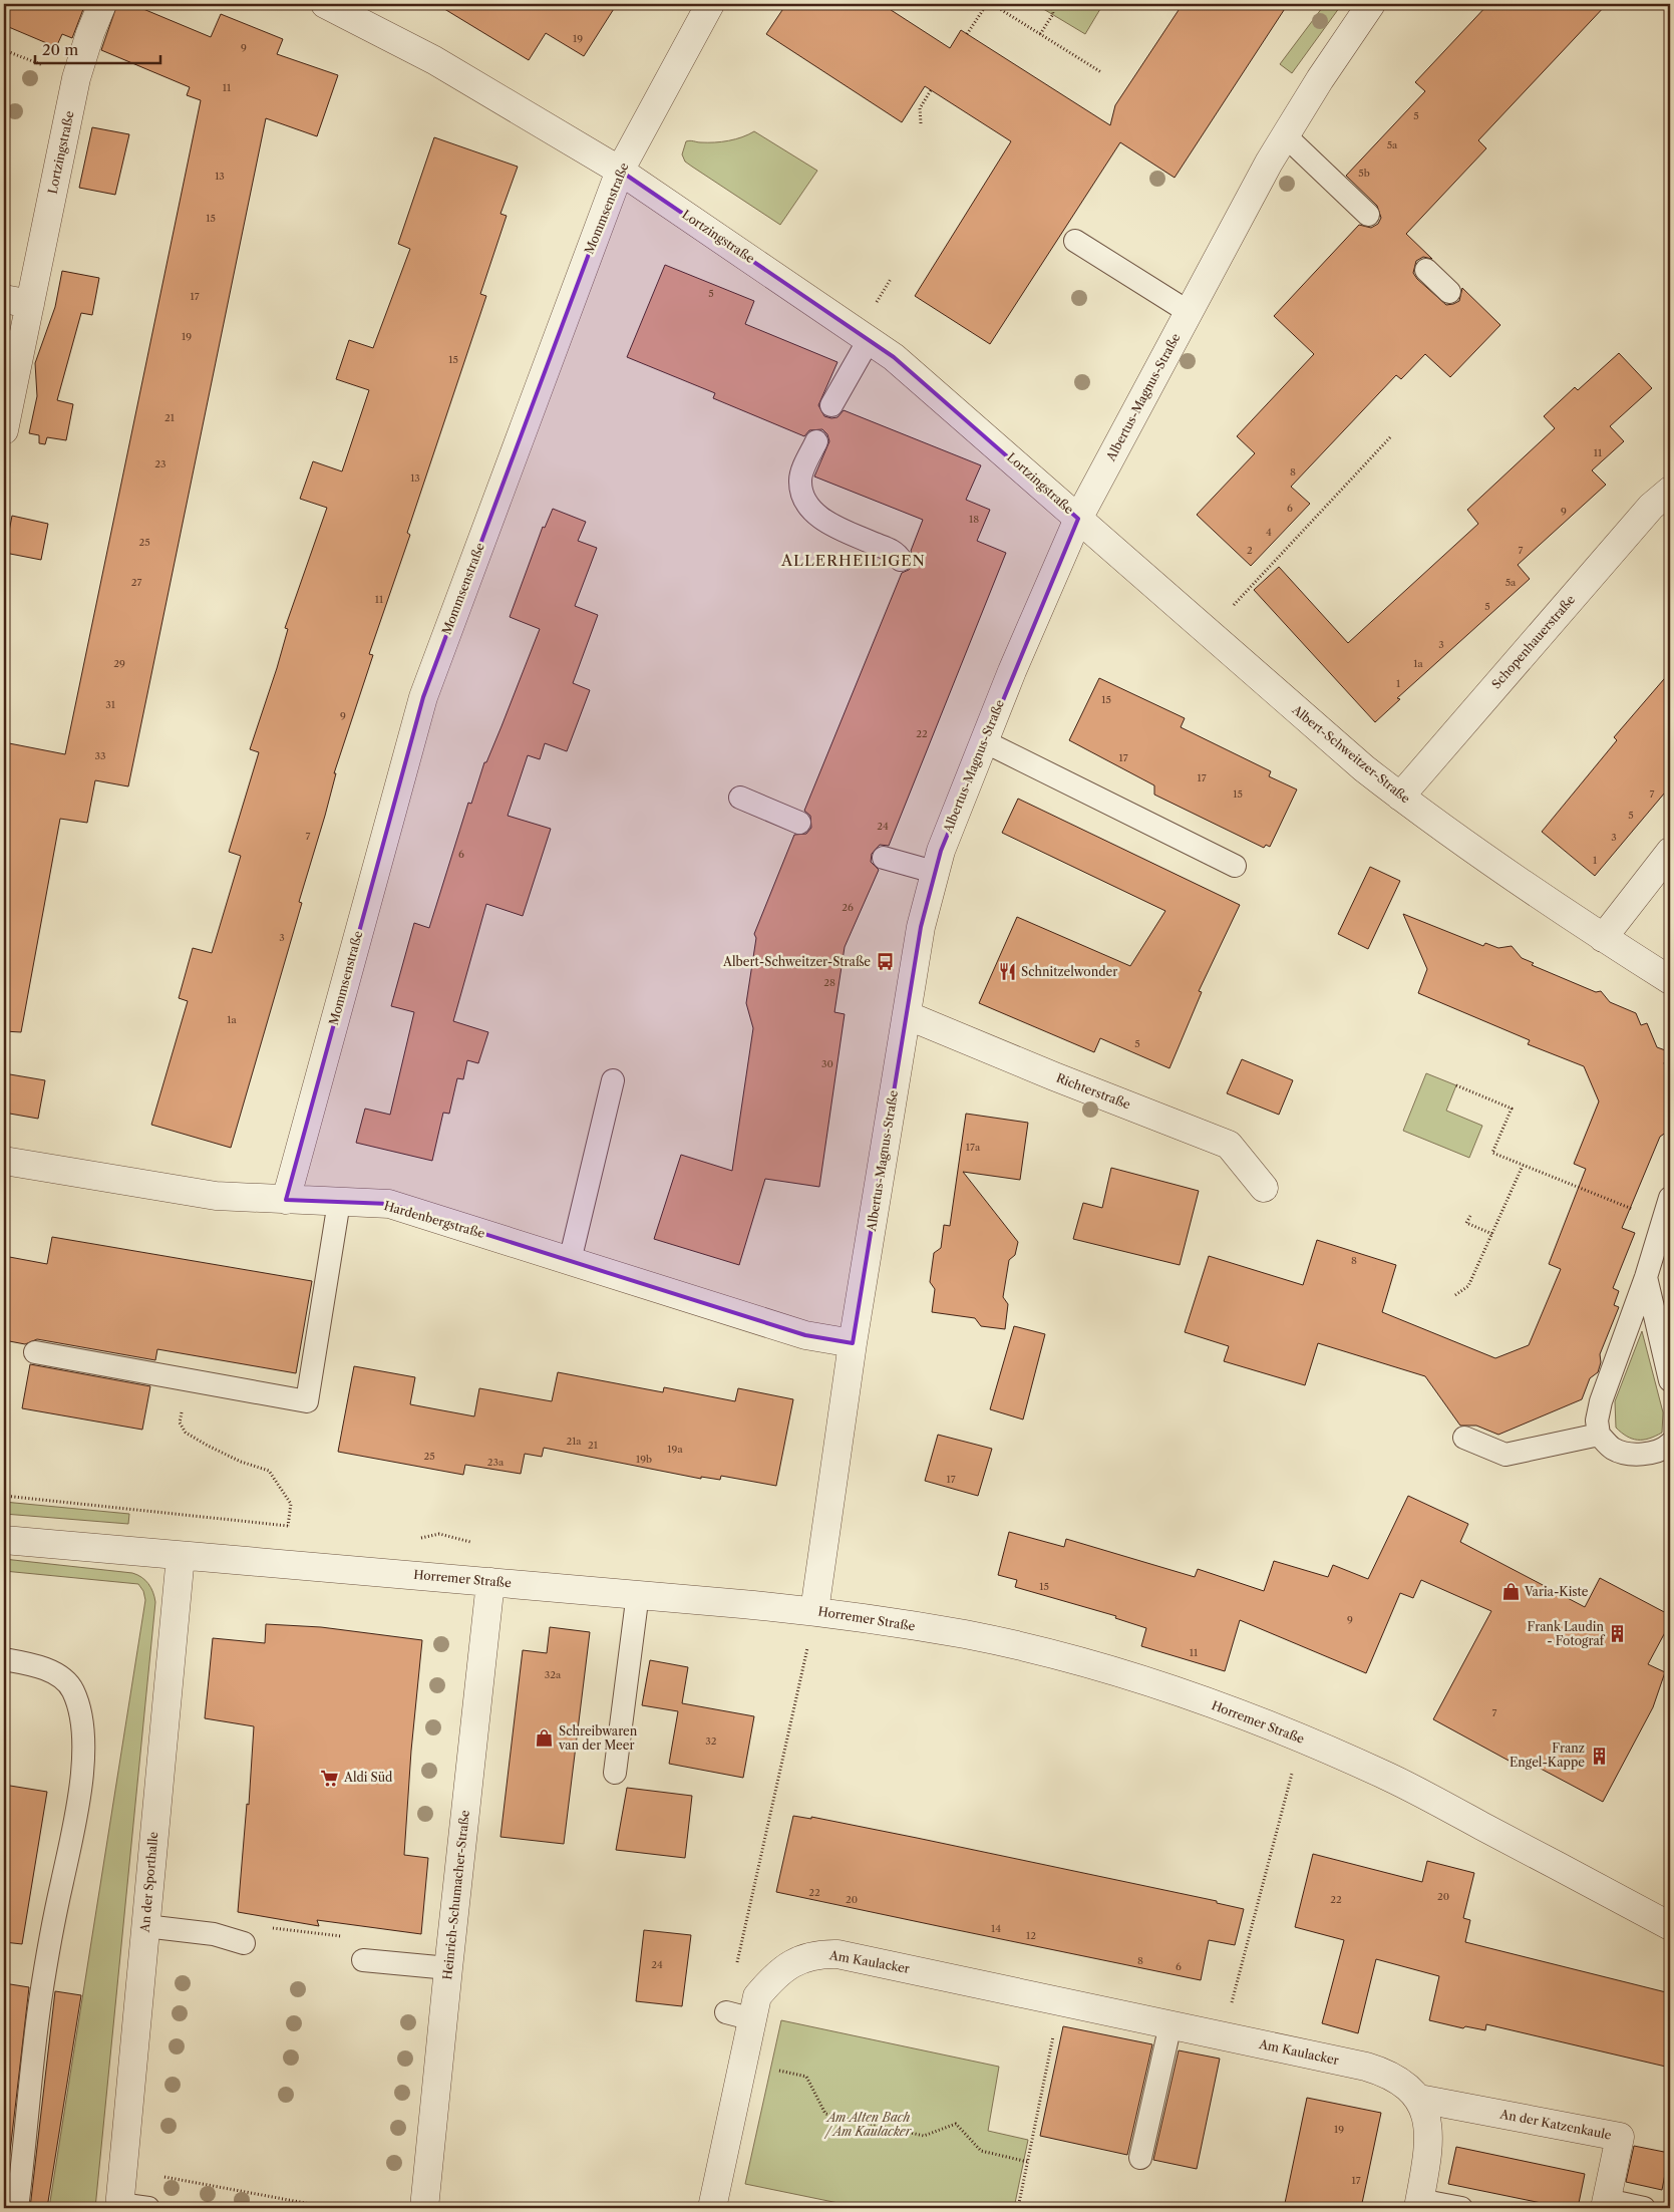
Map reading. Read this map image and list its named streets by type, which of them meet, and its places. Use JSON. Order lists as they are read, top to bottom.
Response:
{
  "streets": {
    "street": [
      "Lortzingstraße",
      "Mommsenstraße",
      "Albertus-Magnus-Straße",
      "Schopenhauerstraße",
      "Albert-Schweitzer-Straße",
      "Richterstraße",
      "Hardenbergstraße",
      "Horremer Straße",
      "An der Sporthalle",
      "Heinrich-Schumacher-Straße",
      "Am Kaulacker",
      "An der Katzenkaule"
    ]
  },
  "crossings": [
    ["Lortzingstraße", "Mommsenstraße"],
    ["Lortzingstraße", "Albertus-Magnus-Straße"],
    ["Lortzingstraße", "Albert-Schweitzer-Straße"],
    ["Mommsenstraße", "Hardenbergstraße"],
    ["Albertus-Magnus-Straße", "Albert-Schweitzer-Straße"],
    ["Albertus-Magnus-Straße", "Richterstraße"],
    ["Albertus-Magnus-Straße", "Hardenbergstraße"],
    ["Albertus-Magnus-Straße", "Horremer Straße"],
    ["Schopenhauerstraße", "Albert-Schweitzer-Straße"],
    ["Horremer Straße", "An der Sporthalle"],
    ["Horremer Straße", "Heinrich-Schumacher-Straße"],
    ["Am Kaulacker", "An der Katzenkaule"]
  ],
  "districts": ["ALLERHEILIGEN"],
  "parks": ["Am Alten Bach / Am Kaulacker"],
  "places": {
    "bus stop": ["Albert-Schweitzer-Straße"],
    "restaurant": ["Schnitzelwonder"],
    "shop": ["Varia-Kiste", "Schreibwaren van der Meer"],
    "building": ["Frank Laudin - Fotograf", "Franz Engel-Kappe"],
    "supermarket": ["Aldi Süd"]
  },
  "house_numbers": [
    "19",
    "9",
    "11",
    "5",
    "5a",
    "5b",
    "13",
    "15",
    "5",
    "17",
    "19",
    "15",
    "21",
    "11",
    "23",
    "8",
    "13",
    "6",
    "9",
    "18",
    "4",
    "25",
    "2",
    "7",
    "27",
    "5a",
    "11",
    "5",
    "3",
    "29",
    "1a",
    "1",
    "15",
    "31",
    "9",
    "22",
    "33",
    "17",
    "17",
    "15",
    "7",
    "5",
    "24",
    "7",
    "3",
    "6",
    "1",
    "26",
    "3",
    "28",
    "1a",
    "5",
    "30",
    "17a",
    "8",
    "21a",
    "21",
    "19a",
    "25",
    "19b",
    "23a",
    "17",
    "15",
    "9",
    "11",
    "32a",
    "7",
    "32",
    "22",
    "20",
    "20",
    "22",
    "14",
    "12",
    "8",
    "24",
    "6",
    "19",
    "17"
  ],
  "scale_bar": "20 m"
}
